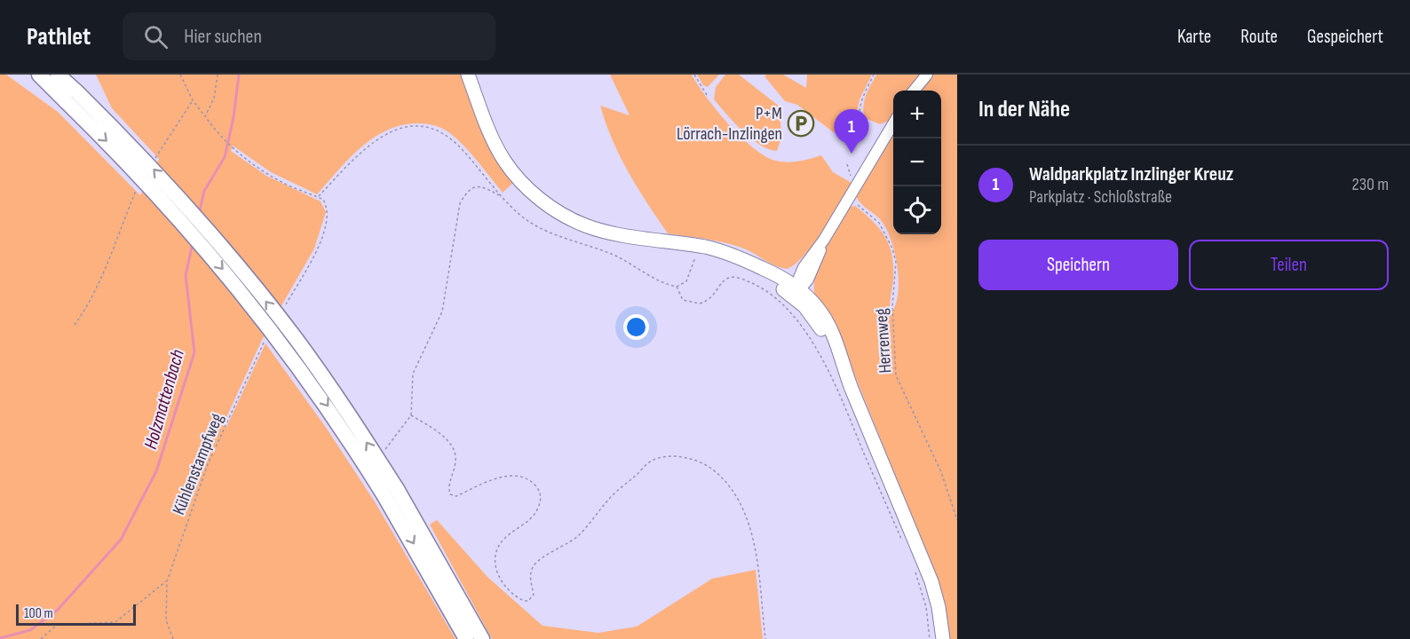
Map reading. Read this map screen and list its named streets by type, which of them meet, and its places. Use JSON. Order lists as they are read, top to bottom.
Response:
{
  "streets": {
    "path": ["Herrenweg", "Kühlenstampfweg"]
  },
  "water": ["Holzmattenbach"],
  "places": {
    "parking": ["P+M Lörrach-Inzlingen"]
  },
  "scale_bar": "100 m",
  "page": {
    "header": "Pathlet",
    "search": "Hier suchen",
    "nav": ["Karte", "Route", "Gespeichert"],
    "heading": "In der Nähe",
    "map_buttons": ["+", "−"],
    "pins": "1",
    "list": [
      {
        "mark": "1",
        "name": "Waldparkplatz Inzlinger Kreuz",
        "note": "Parkplatz · Schloßstraße",
        "value": "230 m"
      }
    ],
    "buttons": ["Speichern", "Teilen"],
    "scale": "100 m"
  }
}
